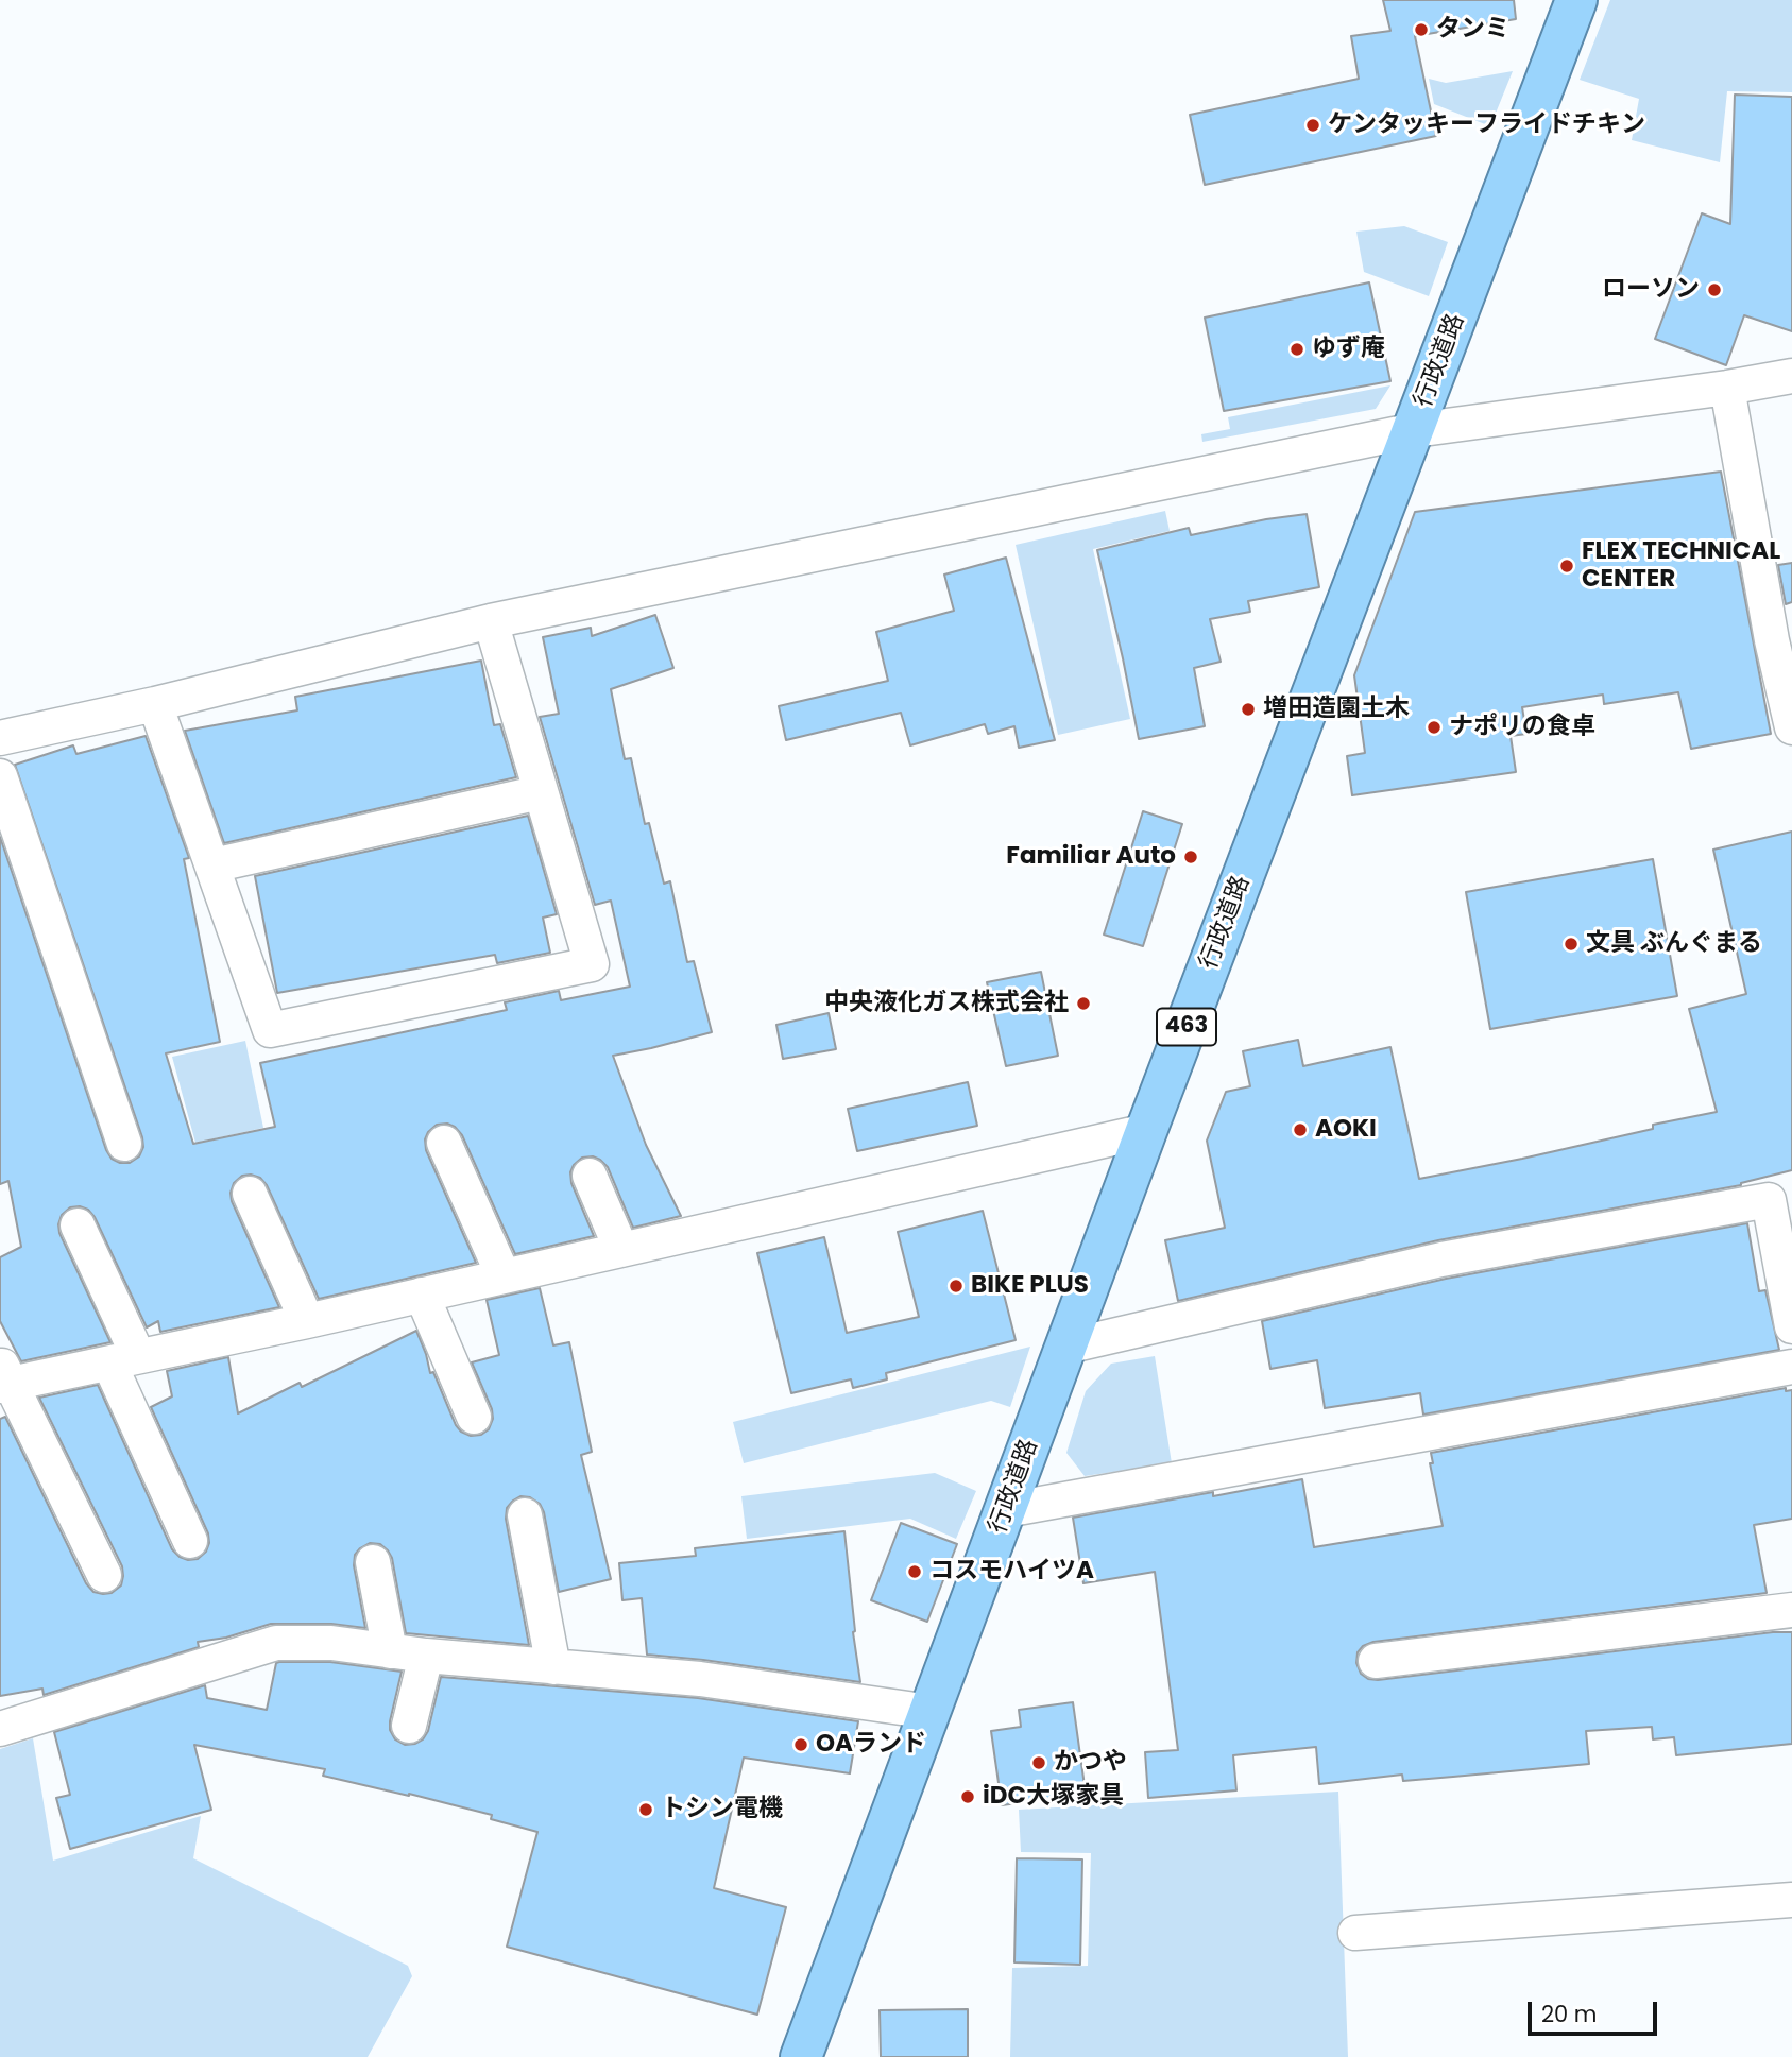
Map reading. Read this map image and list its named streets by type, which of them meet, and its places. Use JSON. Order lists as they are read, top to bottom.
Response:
{
  "streets": {
    "highway": ["行政道路", "463"]
  },
  "places": [
    "タンミ",
    "ケンタッキーフライドチキン",
    "ローソン",
    "ゆず庵",
    "FLEX TECHNICAL CENTER",
    "増田造園土木",
    "ナポリの食卓",
    "Familiar Auto",
    "文具 ぶんぐまる",
    "中央液化ガス株式会社",
    "AOKI",
    "BIKE PLUS",
    "コスモハイツA",
    "OAランド",
    "かつや",
    "iDC大塚家具",
    "トシン電機"
  ],
  "scale_bar": "20 m"
}
